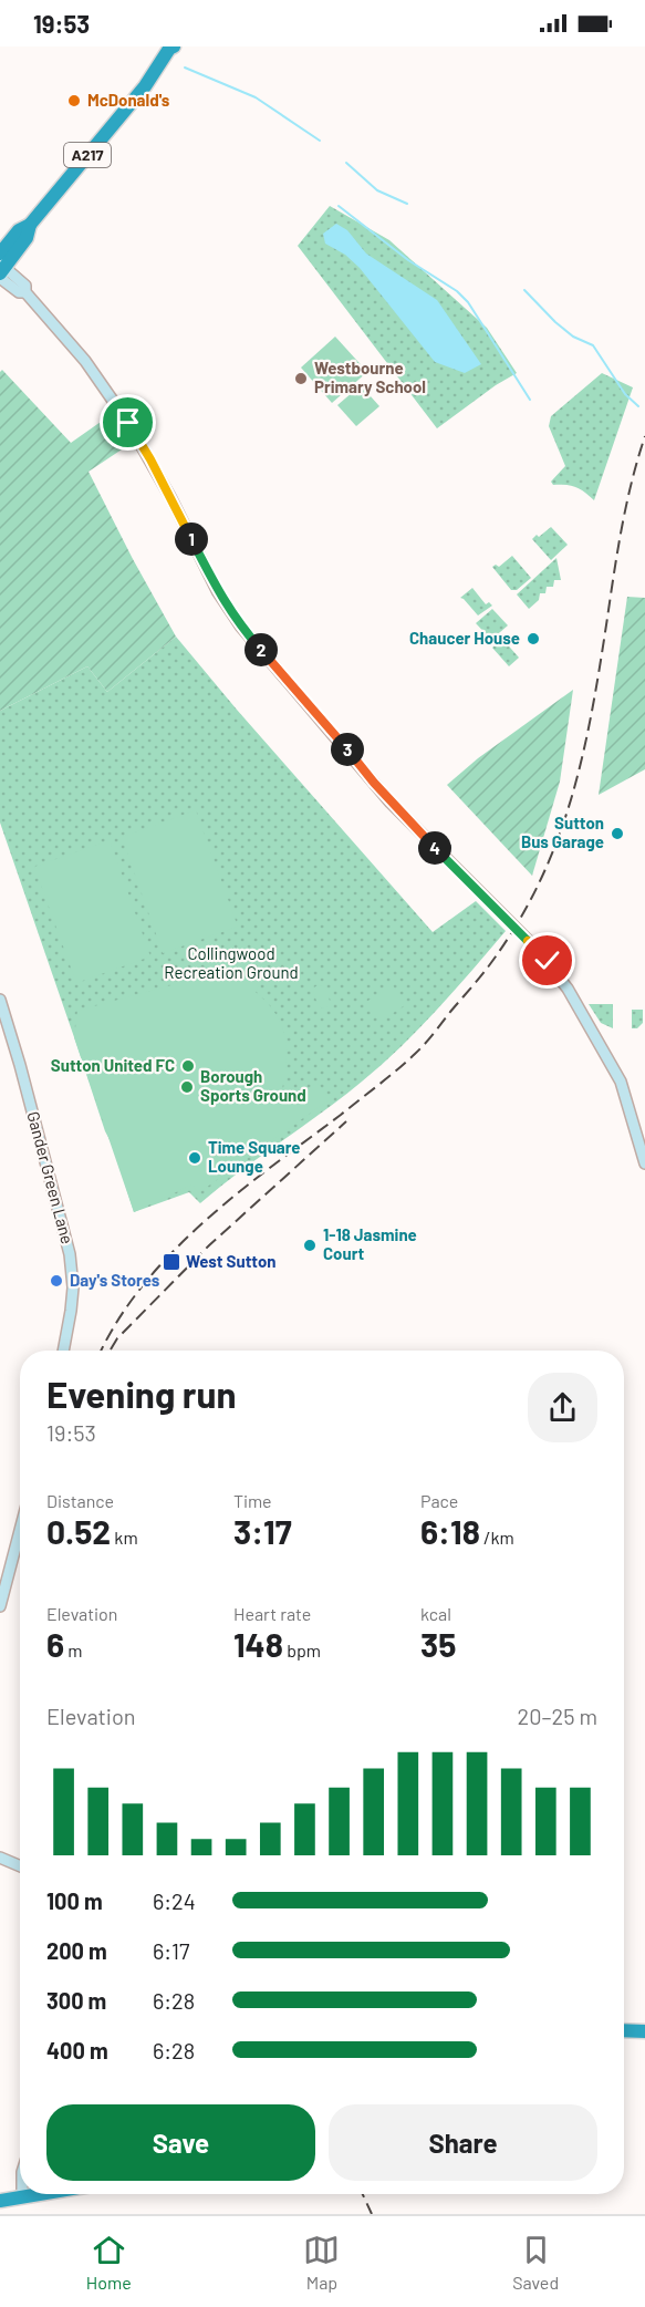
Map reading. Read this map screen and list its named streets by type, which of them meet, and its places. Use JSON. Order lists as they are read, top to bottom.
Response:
{
  "streets": {
    "highway": ["A217"],
    "street": ["Gander Green Lane"]
  },
  "parks": ["Collingwood Recreation Ground"],
  "places": {
    "other": [
      "McDonald's",
      "Westbourne Primary School",
      "Chaucer House",
      "Sutton Bus Garage",
      "Sutton United FC",
      "Borough Sports Ground",
      "Time Square Lounge",
      "1-18 Jasmine Court",
      "Day's Stores"
    ],
    "transit": ["West Sutton"]
  },
  "page": {
    "status": "19:53",
    "pins": [
      "1",
      "2",
      "3",
      "4"
    ],
    "heading": ["Evening run", "19:53"],
    "stats": [
      ["Distance", "0.52 km"],
      ["Time", "3:17"],
      ["Pace", "6:18 /km"],
      ["Elevation", "6 m"],
      ["Heart rate", "148 bpm"],
      ["kcal", "35"]
    ],
    "chart": ["Elevation", "20–25 m"],
    "list": [
      {
        "name": "100 m",
        "note": "6:24"
      },
      {
        "name": "200 m",
        "note": "6:17"
      },
      {
        "name": "300 m",
        "note": "6:28"
      },
      {
        "name": "400 m",
        "note": "6:28"
      }
    ],
    "buttons": ["Save", "Share"],
    "tabs": ["Home", "Map", "Saved"]
  }
}
